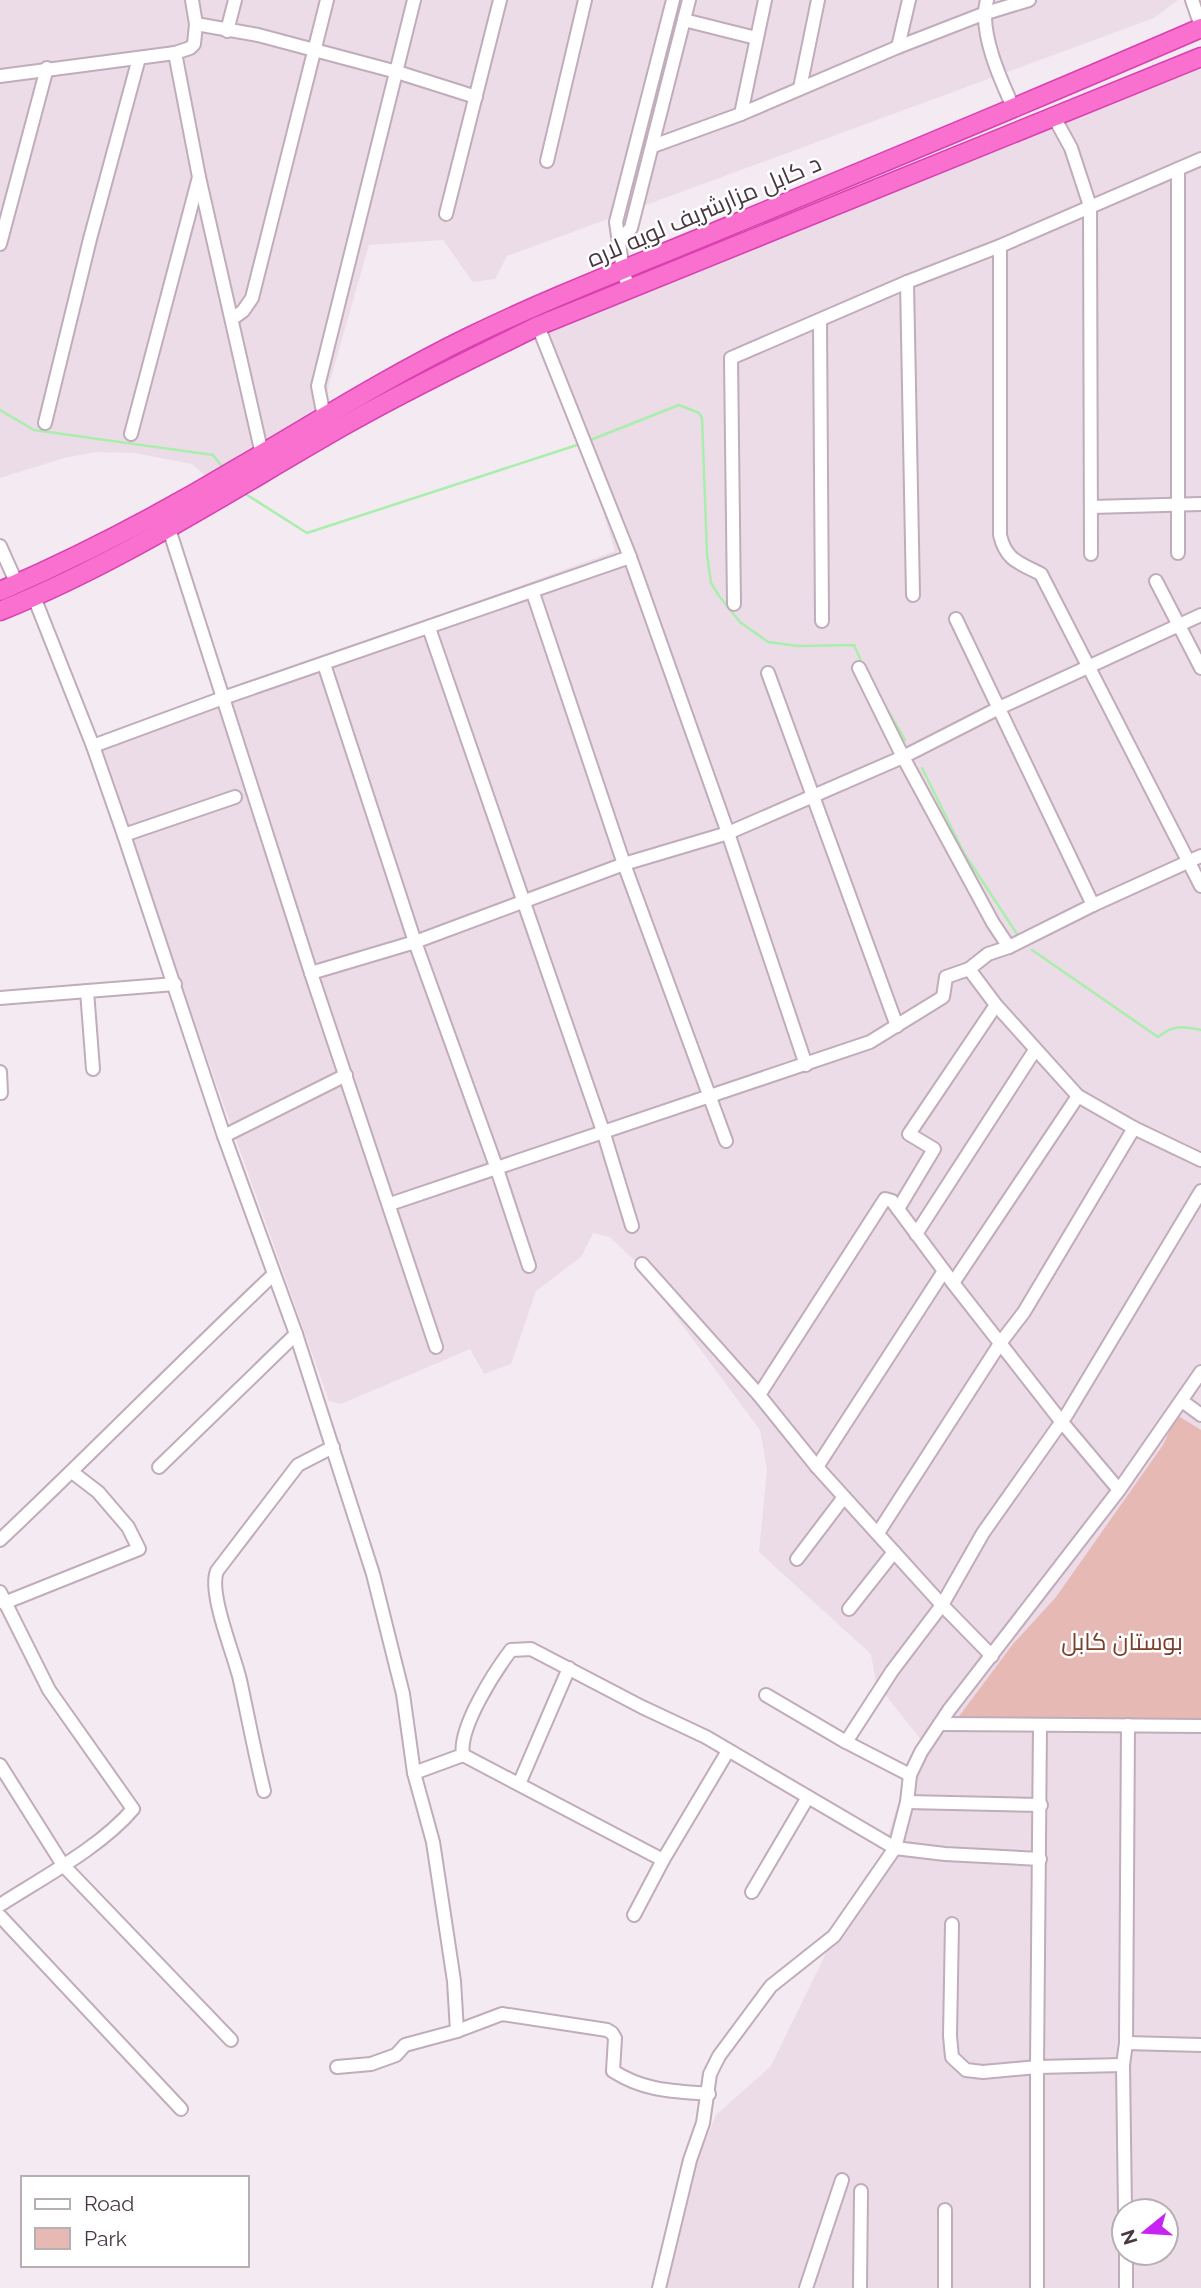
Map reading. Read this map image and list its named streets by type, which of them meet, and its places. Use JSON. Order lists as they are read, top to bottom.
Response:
{
  "streets": {
    "highway": ["د کابل مزارشریف لویه لاره"]
  },
  "parks": ["بوستان کابل"],
  "legend": ["Road", "Park"],
  "north": "left"
}
